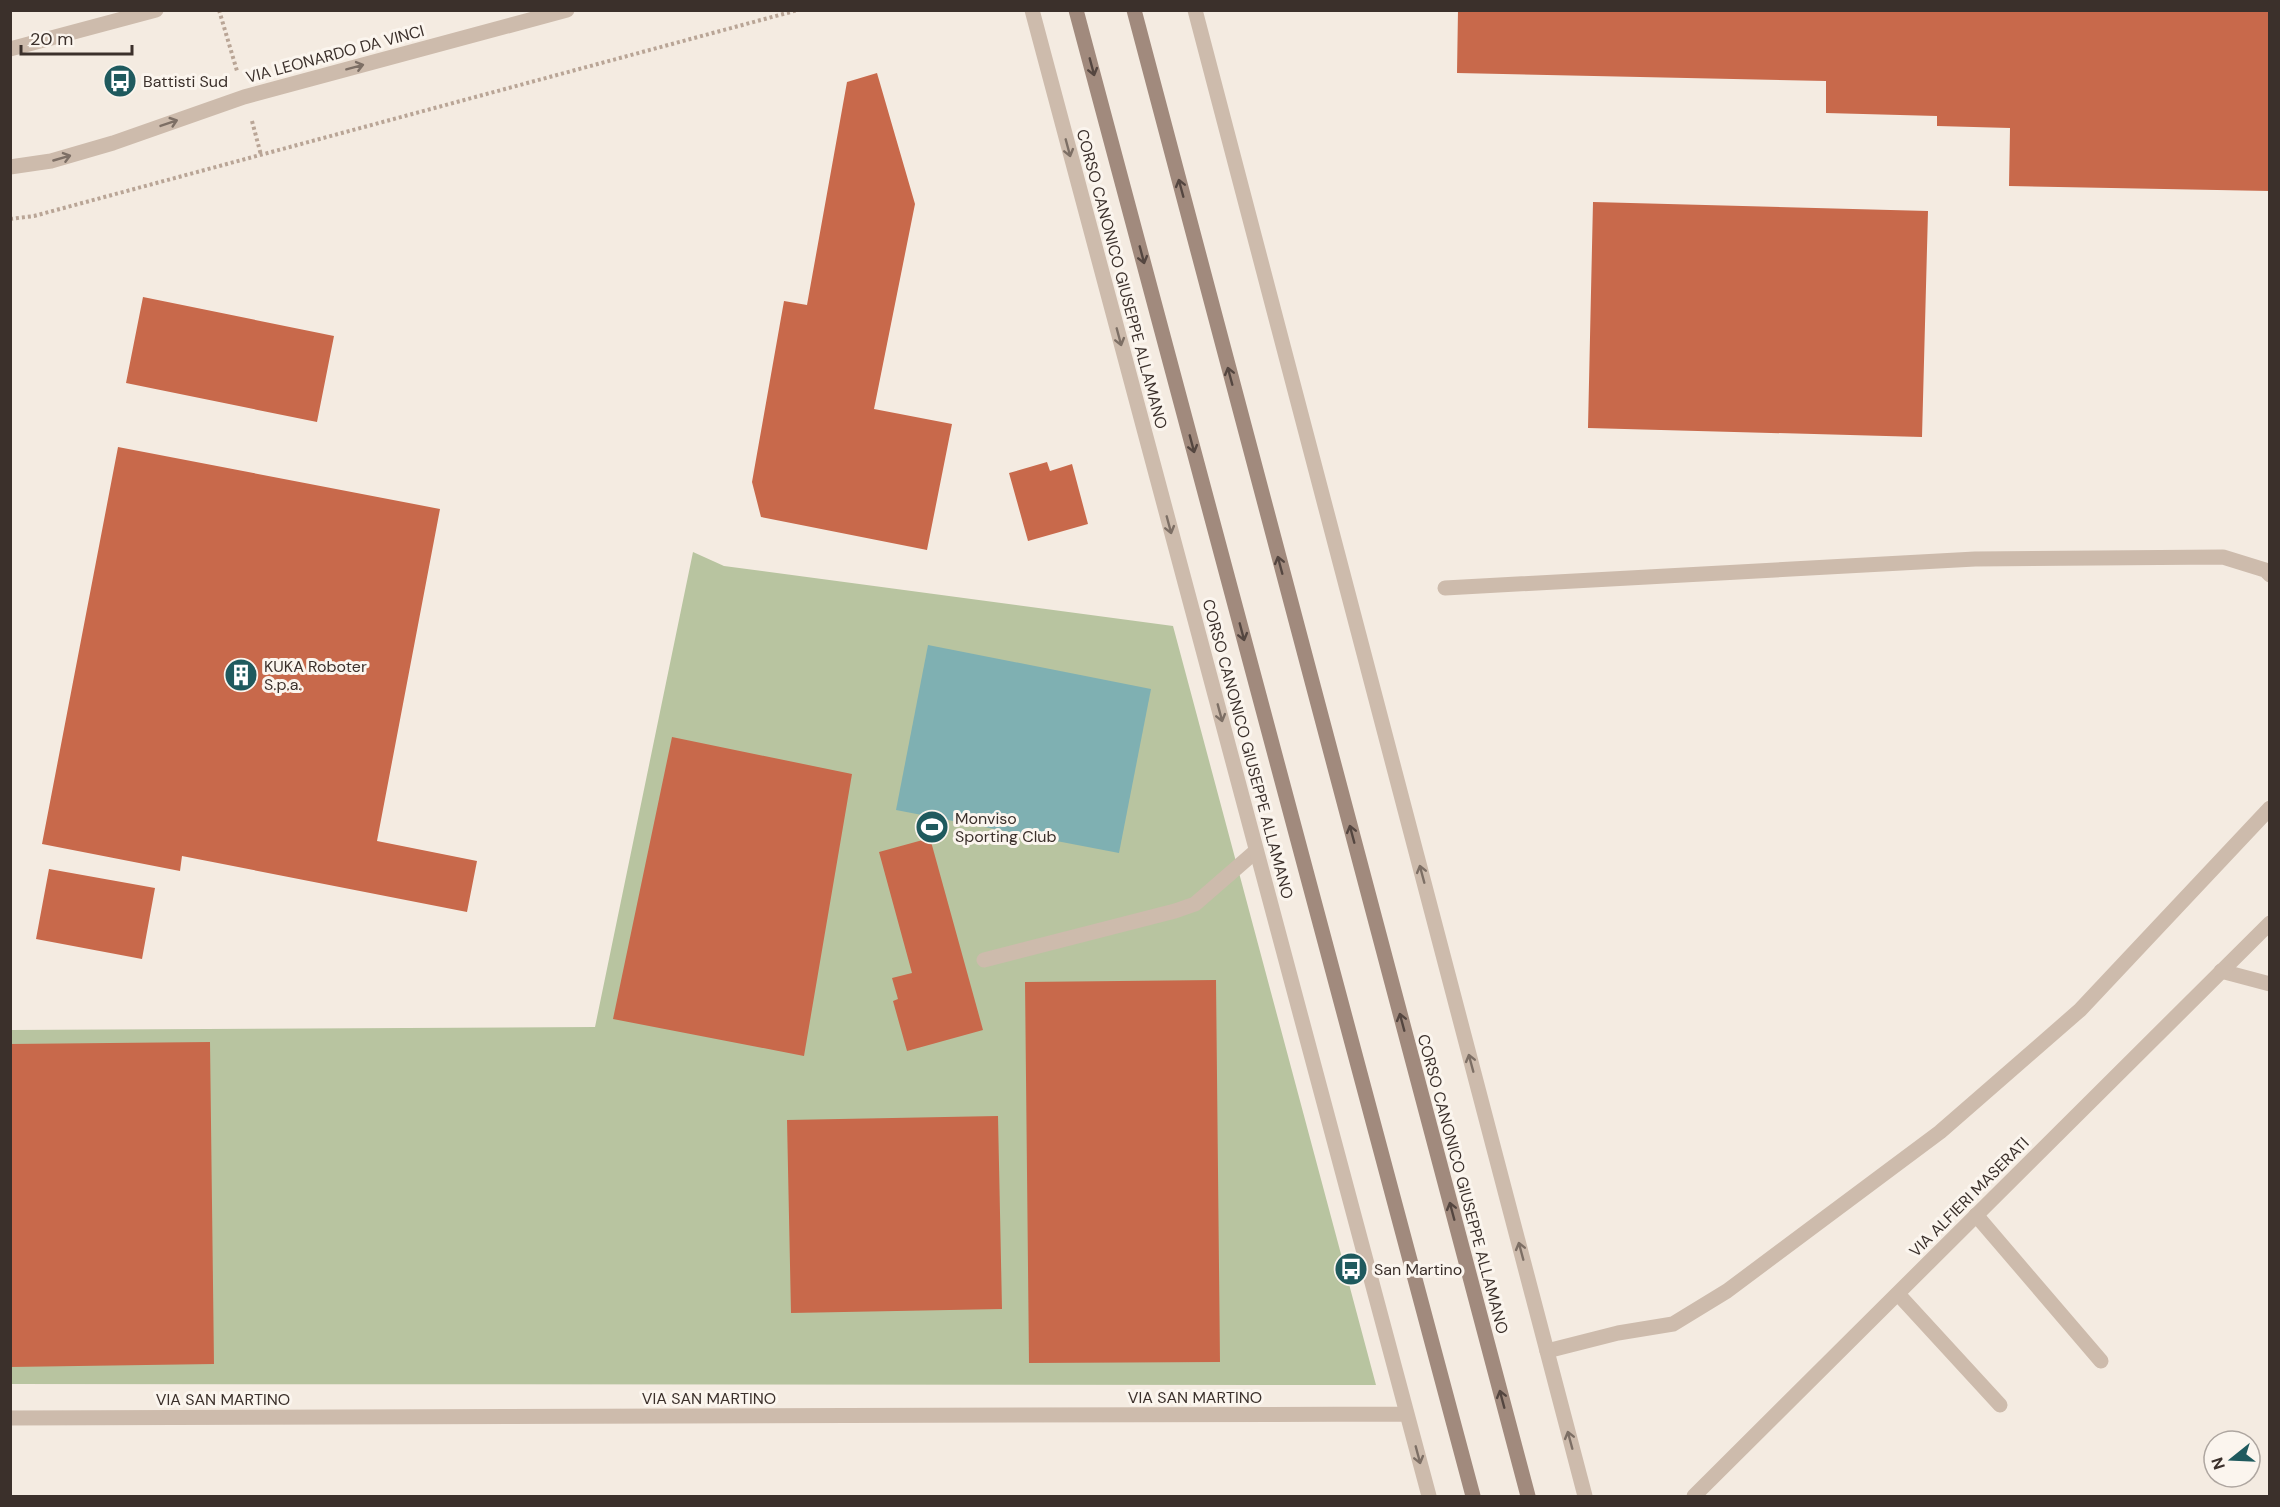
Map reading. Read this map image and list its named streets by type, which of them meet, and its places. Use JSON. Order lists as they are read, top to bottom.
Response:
{
  "streets": {
    "main road": ["CORSO CANONICO GIUSEPPE ALLAMANO"],
    "street": ["VIA LEONARDO DA VINCI", "VIA ALFIERI MASERATI", "VIA SAN MARTINO"]
  },
  "crossings": [
    ["CORSO CANONICO GIUSEPPE ALLAMANO", "VIA SAN MARTINO"]
  ],
  "one_way": ["VIA LEONARDO DA VINCI"],
  "places": {
    "bus stop": ["Battisti Sud", "San Martino"],
    "building": ["KUKA Roboter S.p.a."],
    "sports": ["Monviso Sporting Club"]
  },
  "scale_bar": "20 m",
  "north": "left"
}
